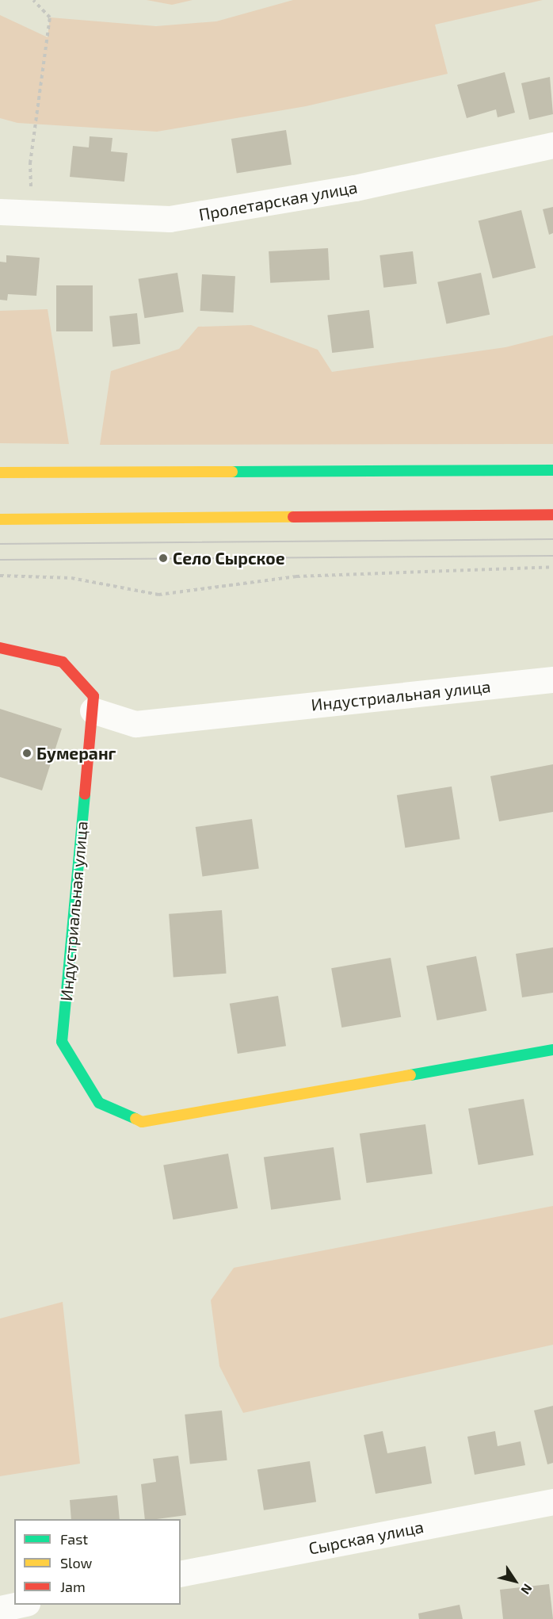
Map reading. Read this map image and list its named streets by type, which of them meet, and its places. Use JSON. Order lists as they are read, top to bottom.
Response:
{
  "streets": {
    "main road": ["Индустриальная улица"],
    "street": ["Пролетарская улица", "Сырская улица"]
  },
  "places": ["Село Сырское", "Бумеранг"],
  "legend": ["Fast", "Slow", "Jam"],
  "north": "bottom right"
}
